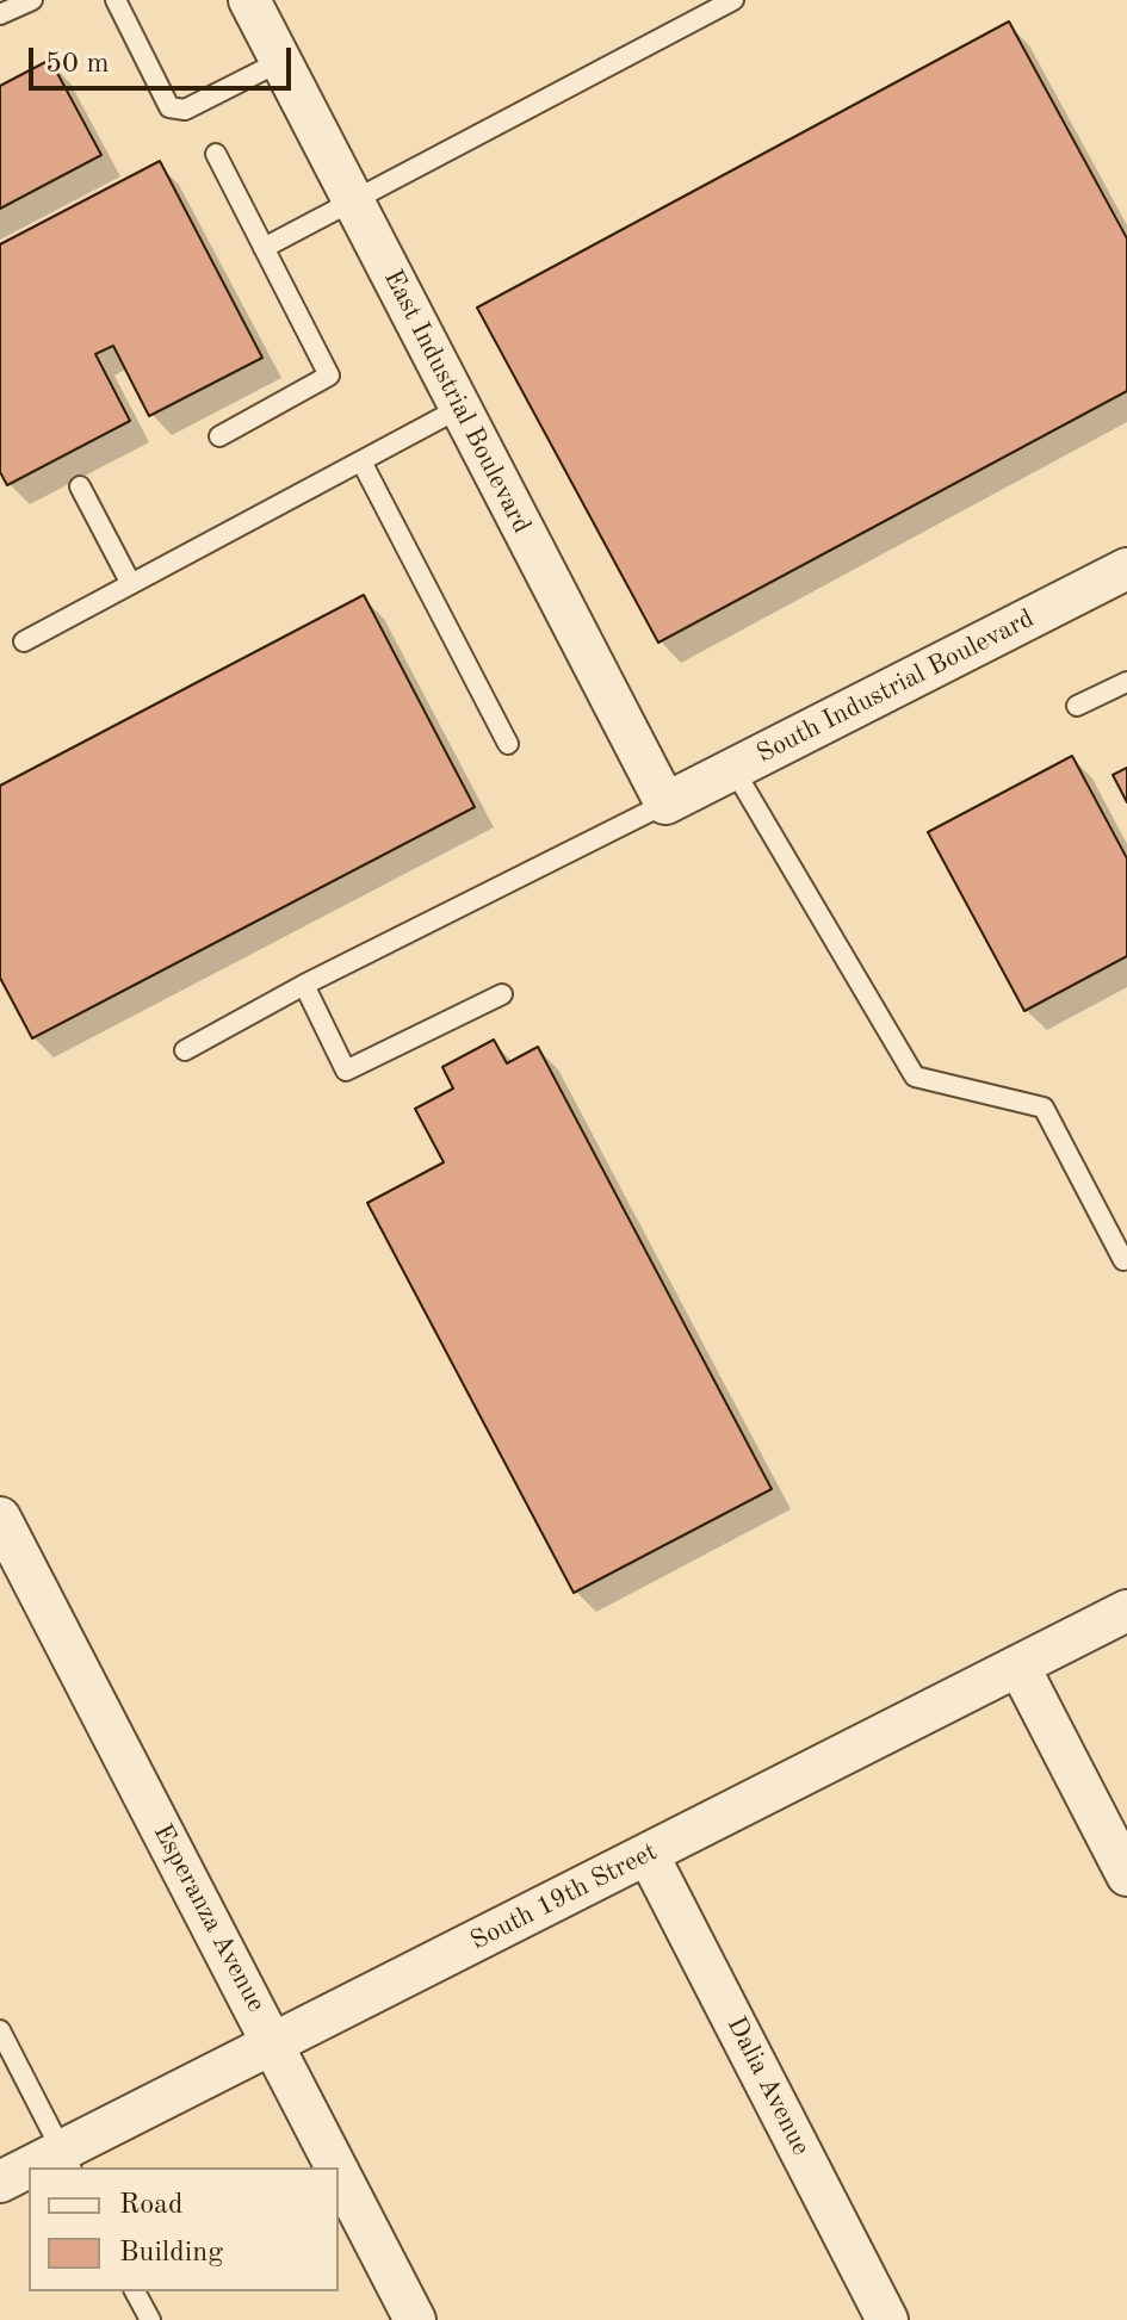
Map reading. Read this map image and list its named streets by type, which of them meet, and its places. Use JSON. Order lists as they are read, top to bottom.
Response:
{
  "streets": {
    "street": [
      "East Industrial Boulevard",
      "South Industrial Boulevard",
      "South 19th Street",
      "Esperanza Avenue",
      "Dalia Avenue"
    ]
  },
  "crossings": [
    ["East Industrial Boulevard", "South Industrial Boulevard"],
    ["South 19th Street", "Esperanza Avenue"],
    ["South 19th Street", "Dalia Avenue"]
  ],
  "legend": ["Road", "Building"],
  "scale_bar": "50 m"
}
